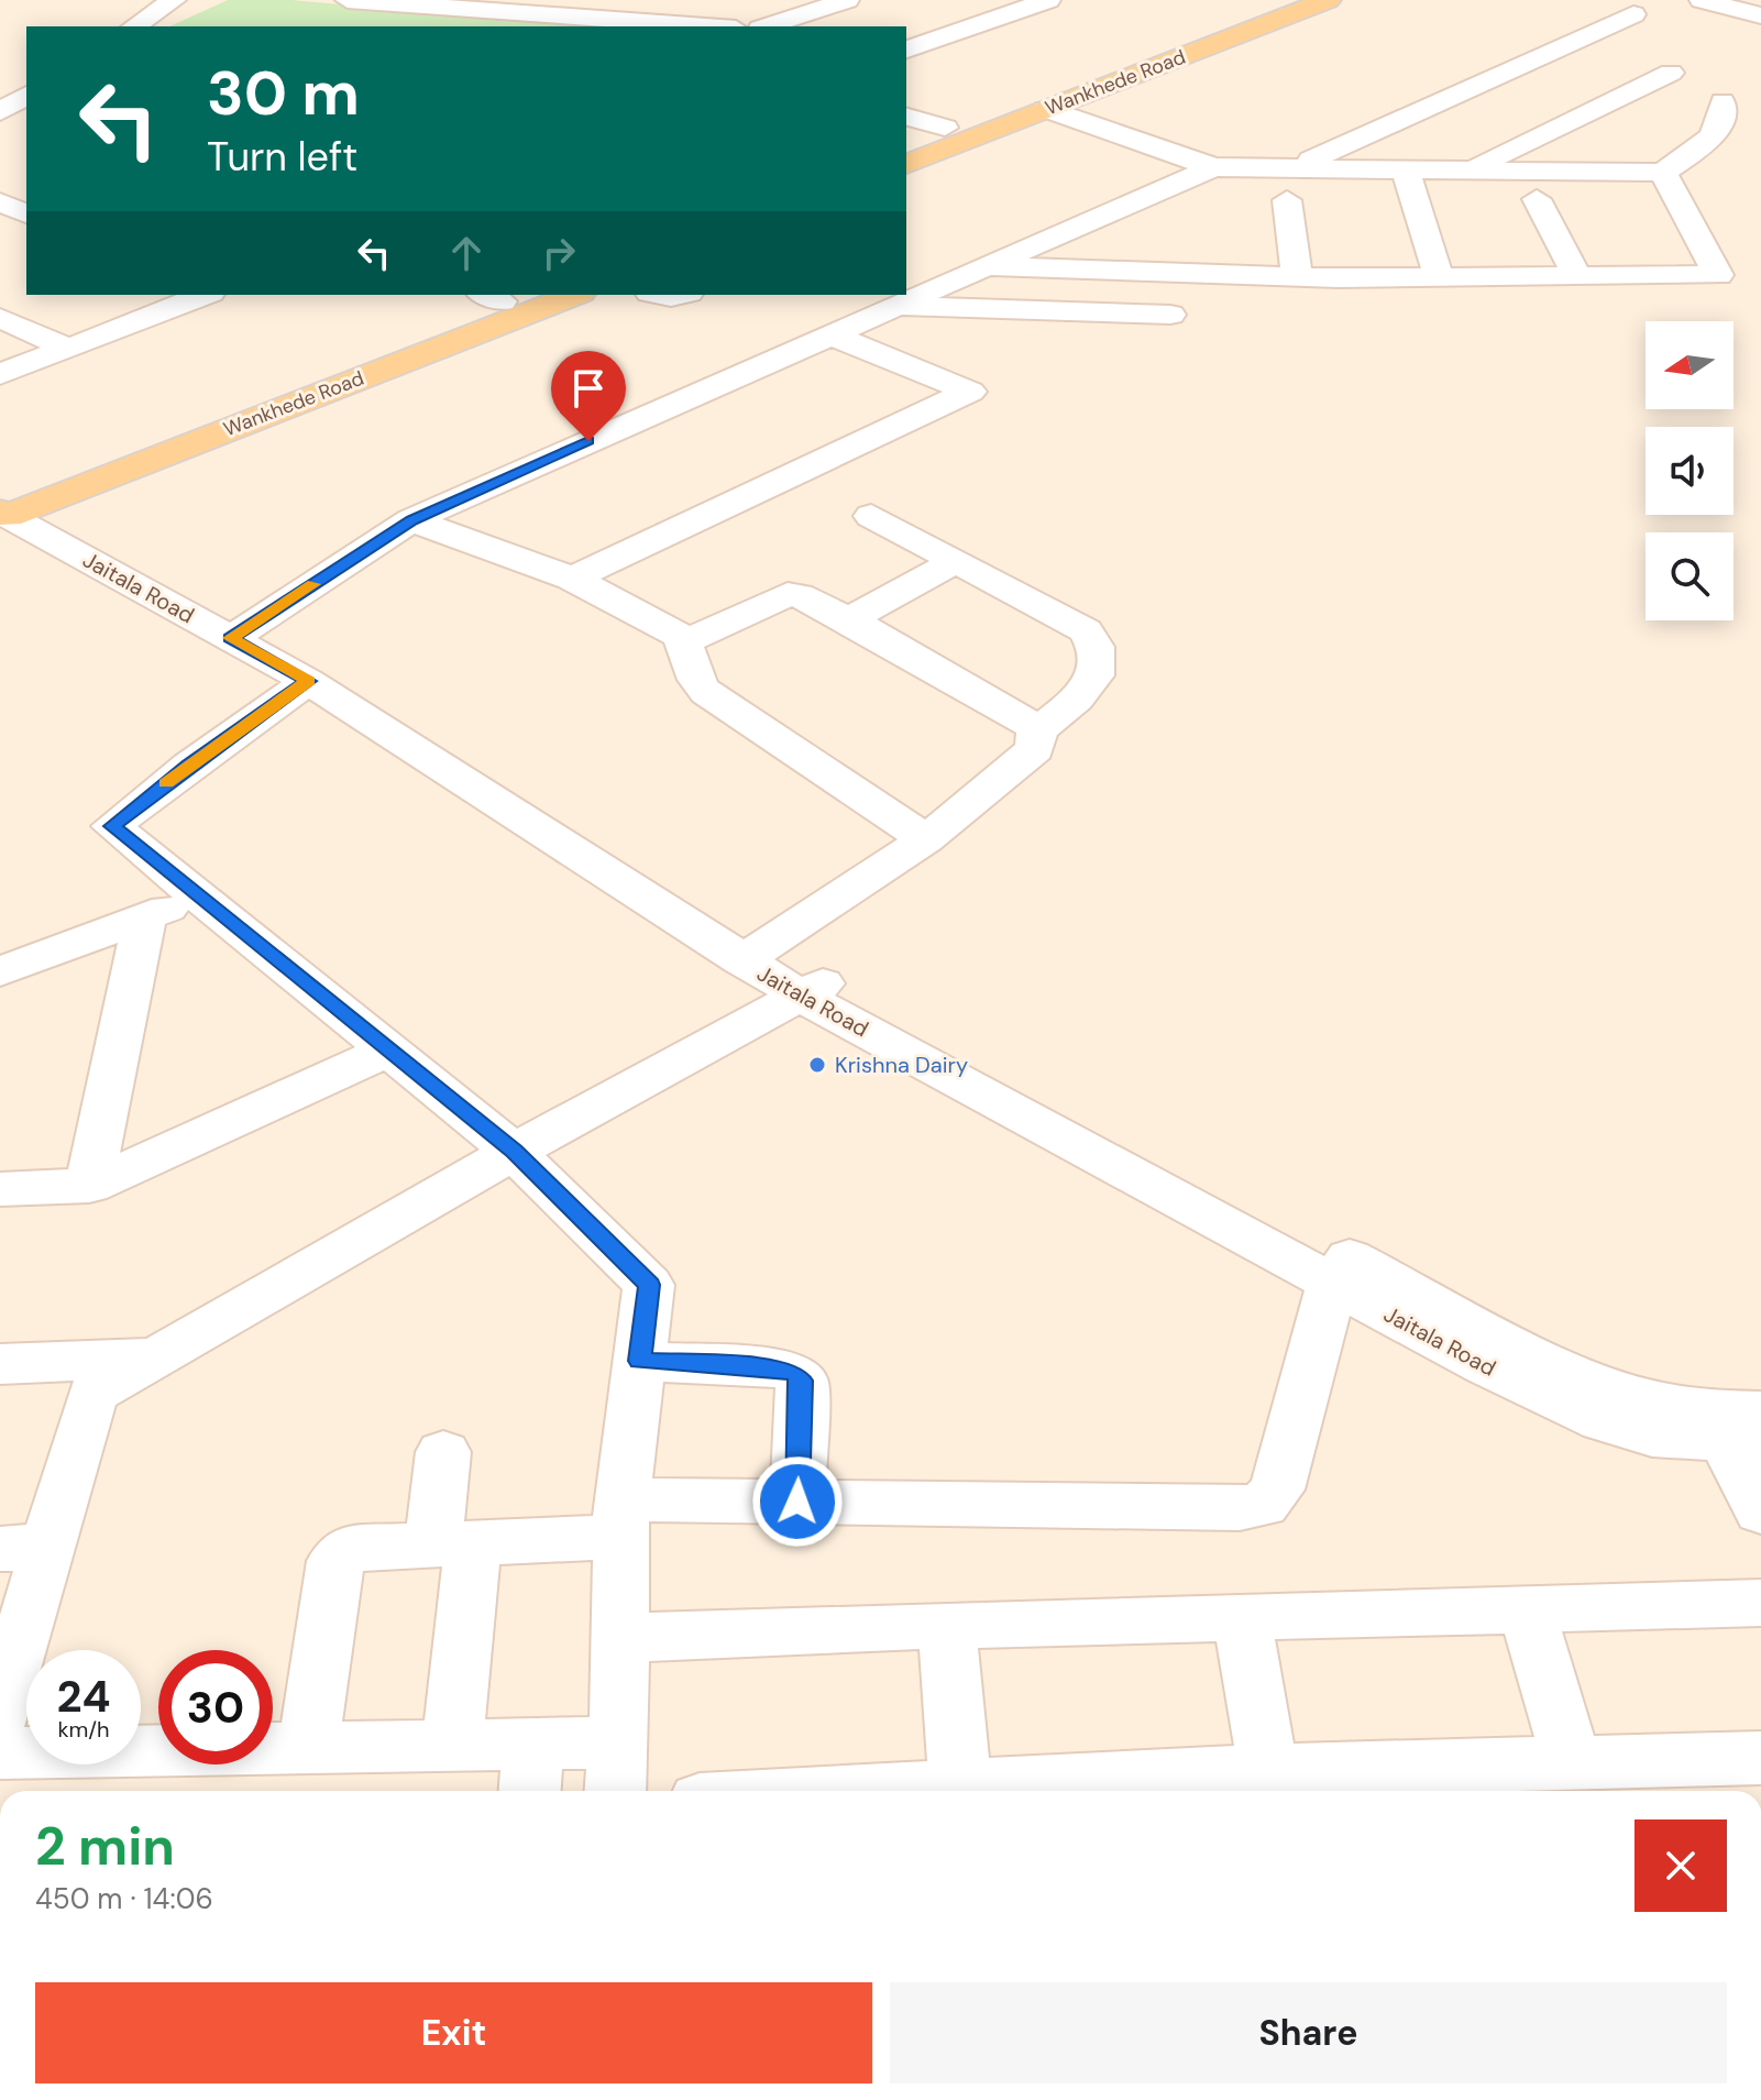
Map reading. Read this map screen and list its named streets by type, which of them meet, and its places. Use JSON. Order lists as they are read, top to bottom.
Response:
{
  "streets": {
    "main road": ["Wankhede Road"],
    "street": ["Jaitala Road"]
  },
  "crossings": [
    ["Wankhede Road", "Jaitala Road"]
  ],
  "places": ["Krishna Dairy"],
  "north": "left",
  "page": {
    "turn": ["30 m", "Turn left"],
    "speed": "24 km/h",
    "limit": "30",
    "heading": ["2 min", "450 m · 14:06"],
    "buttons": ["Exit", "Share"]
  }
}
